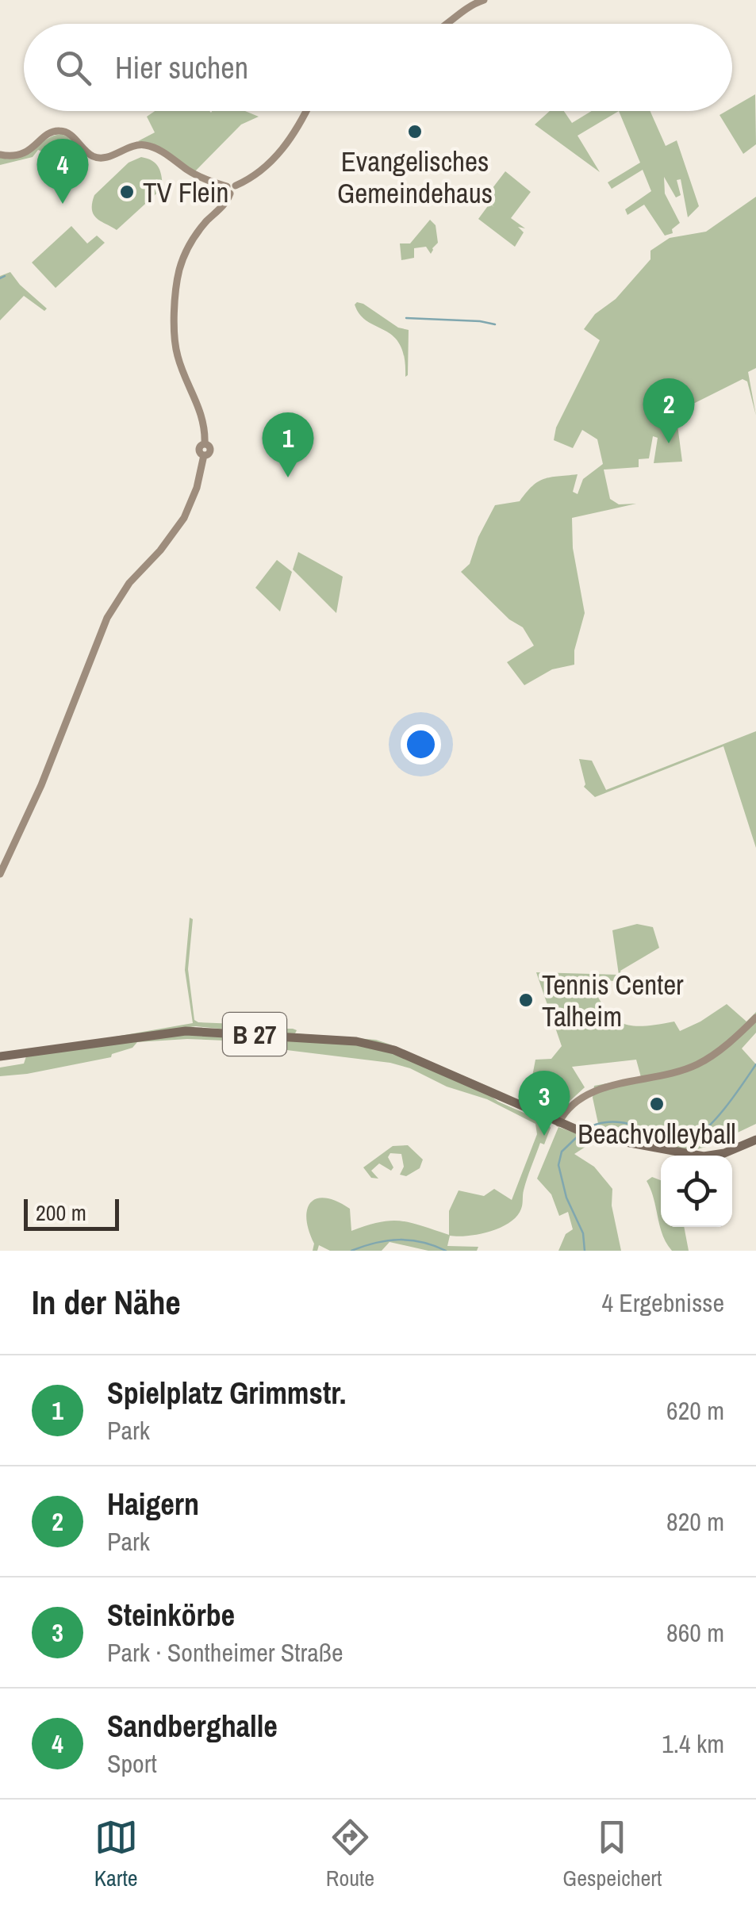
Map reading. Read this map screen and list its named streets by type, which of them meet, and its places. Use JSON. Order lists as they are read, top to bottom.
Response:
{
  "streets": {
    "main road": ["B 27"]
  },
  "places": [
    "Evangelisches Gemeindehaus",
    "TV Flein",
    "Tennis Center Talheim",
    "Beachvolleyball"
  ],
  "scale_bar": "200 m",
  "page": {
    "search": "Hier suchen",
    "pins": [
      "4",
      "2",
      "1",
      "3"
    ],
    "scale": "200 m",
    "heading": ["In der Nähe", "4 Ergebnisse"],
    "list": [
      {
        "mark": "1",
        "name": "Spielplatz Grimmstr.",
        "note": "Park",
        "value": "620 m"
      },
      {
        "mark": "2",
        "name": "Haigern",
        "note": "Park",
        "value": "820 m"
      },
      {
        "mark": "3",
        "name": "Steinkörbe",
        "note": "Park · Sontheimer Straße",
        "value": "860 m"
      },
      {
        "mark": "4",
        "name": "Sandberghalle",
        "note": "Sport",
        "value": "1.4 km"
      }
    ],
    "nav": ["Karte", "Route", "Gespeichert"]
  }
}
